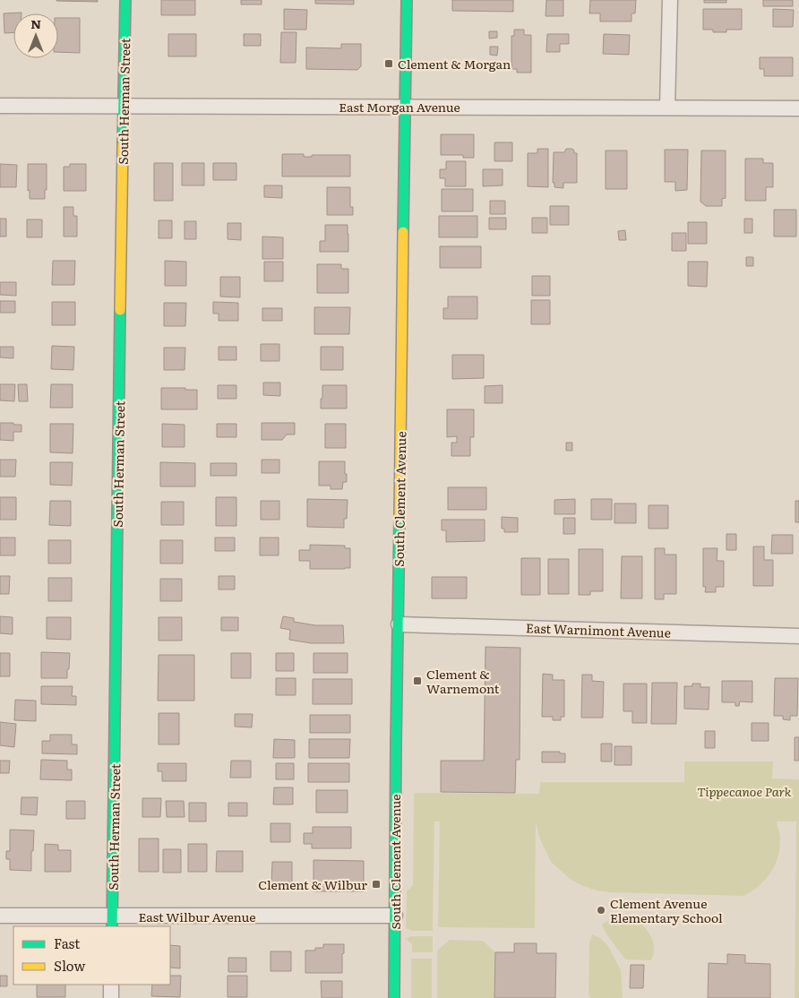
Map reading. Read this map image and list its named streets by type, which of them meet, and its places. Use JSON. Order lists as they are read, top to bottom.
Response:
{
  "streets": {
    "street": [
      "South Herman Street",
      "East Morgan Avenue",
      "South Clement Avenue",
      "East Warnimont Avenue",
      "East Wilbur Avenue"
    ]
  },
  "crossings": [
    ["South Herman Street", "East Morgan Avenue"],
    ["South Herman Street", "East Wilbur Avenue"],
    ["East Morgan Avenue", "South Clement Avenue"],
    ["South Clement Avenue", "East Warnimont Avenue"],
    ["South Clement Avenue", "East Wilbur Avenue"]
  ],
  "parks": ["Tippecanoe Park"],
  "places": {
    "transit": ["Clement & Morgan", "Clement & Warnemont", "Clement & Wilbur"],
    "other": ["Clement Avenue Elementary School"]
  },
  "legend": ["Fast", "Slow"],
  "north": "top"
}
